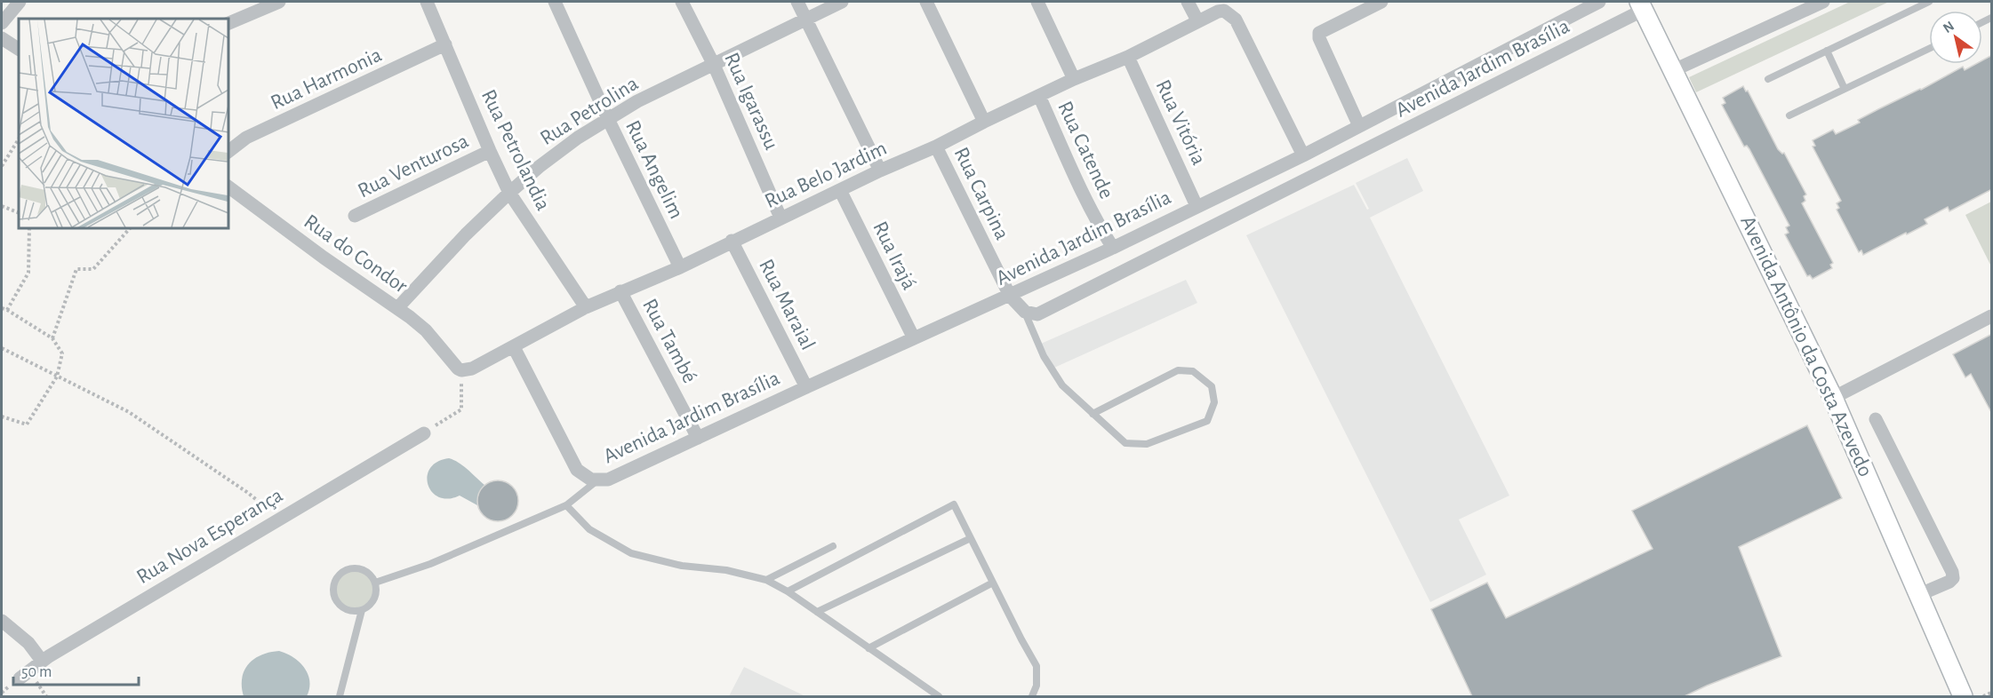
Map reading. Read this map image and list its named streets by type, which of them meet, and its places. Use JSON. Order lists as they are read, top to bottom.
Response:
{
  "streets": {
    "main road": ["Avenida Antônio da Costa Azevedo"],
    "street": [
      "Avenida Jardim Brasília",
      "Rua Harmonia",
      "Rua Igarassu",
      "Rua Petrolina",
      "Rua Vitória",
      "Rua Petrolandia",
      "Rua Catende",
      "Rua Venturosa",
      "Rua Angelim",
      "Rua Belo Jardim",
      "Rua Carpina",
      "Rua do Condor",
      "Rua Irajá",
      "Rua Maraial",
      "Rua També",
      "Rua Nova Esperança"
    ]
  },
  "crossings": [
    ["Avenida Jardim Brasília", "Rua Vitória"],
    ["Avenida Jardim Brasília", "Rua Catende"],
    ["Avenida Jardim Brasília", "Rua Belo Jardim"],
    ["Avenida Jardim Brasília", "Rua Carpina"],
    ["Avenida Jardim Brasília", "Rua Irajá"],
    ["Avenida Jardim Brasília", "Rua Maraial"],
    ["Avenida Jardim Brasília", "Rua També"],
    ["Avenida Jardim Brasília", "Avenida Antônio da Costa Azevedo"],
    ["Rua Harmonia", "Rua Petrolandia"],
    ["Rua Igarassu", "Rua Petrolina"],
    ["Rua Igarassu", "Rua Belo Jardim"],
    ["Rua Petrolina", "Rua Petrolandia"],
    ["Rua Petrolina", "Rua Angelim"],
    ["Rua Petrolina", "Rua do Condor"],
    ["Rua Vitória", "Rua Belo Jardim"],
    ["Rua Petrolandia", "Rua Venturosa"],
    ["Rua Petrolandia", "Rua Belo Jardim"],
    ["Rua Catende", "Rua Belo Jardim"],
    ["Rua Angelim", "Rua Belo Jardim"],
    ["Rua Belo Jardim", "Rua Carpina"],
    ["Rua Belo Jardim", "Rua do Condor"],
    ["Rua Belo Jardim", "Rua Irajá"],
    ["Rua Belo Jardim", "Rua Maraial"],
    ["Rua Belo Jardim", "Rua També"]
  ],
  "scale_bar": "50 m",
  "north": "top left"
}
